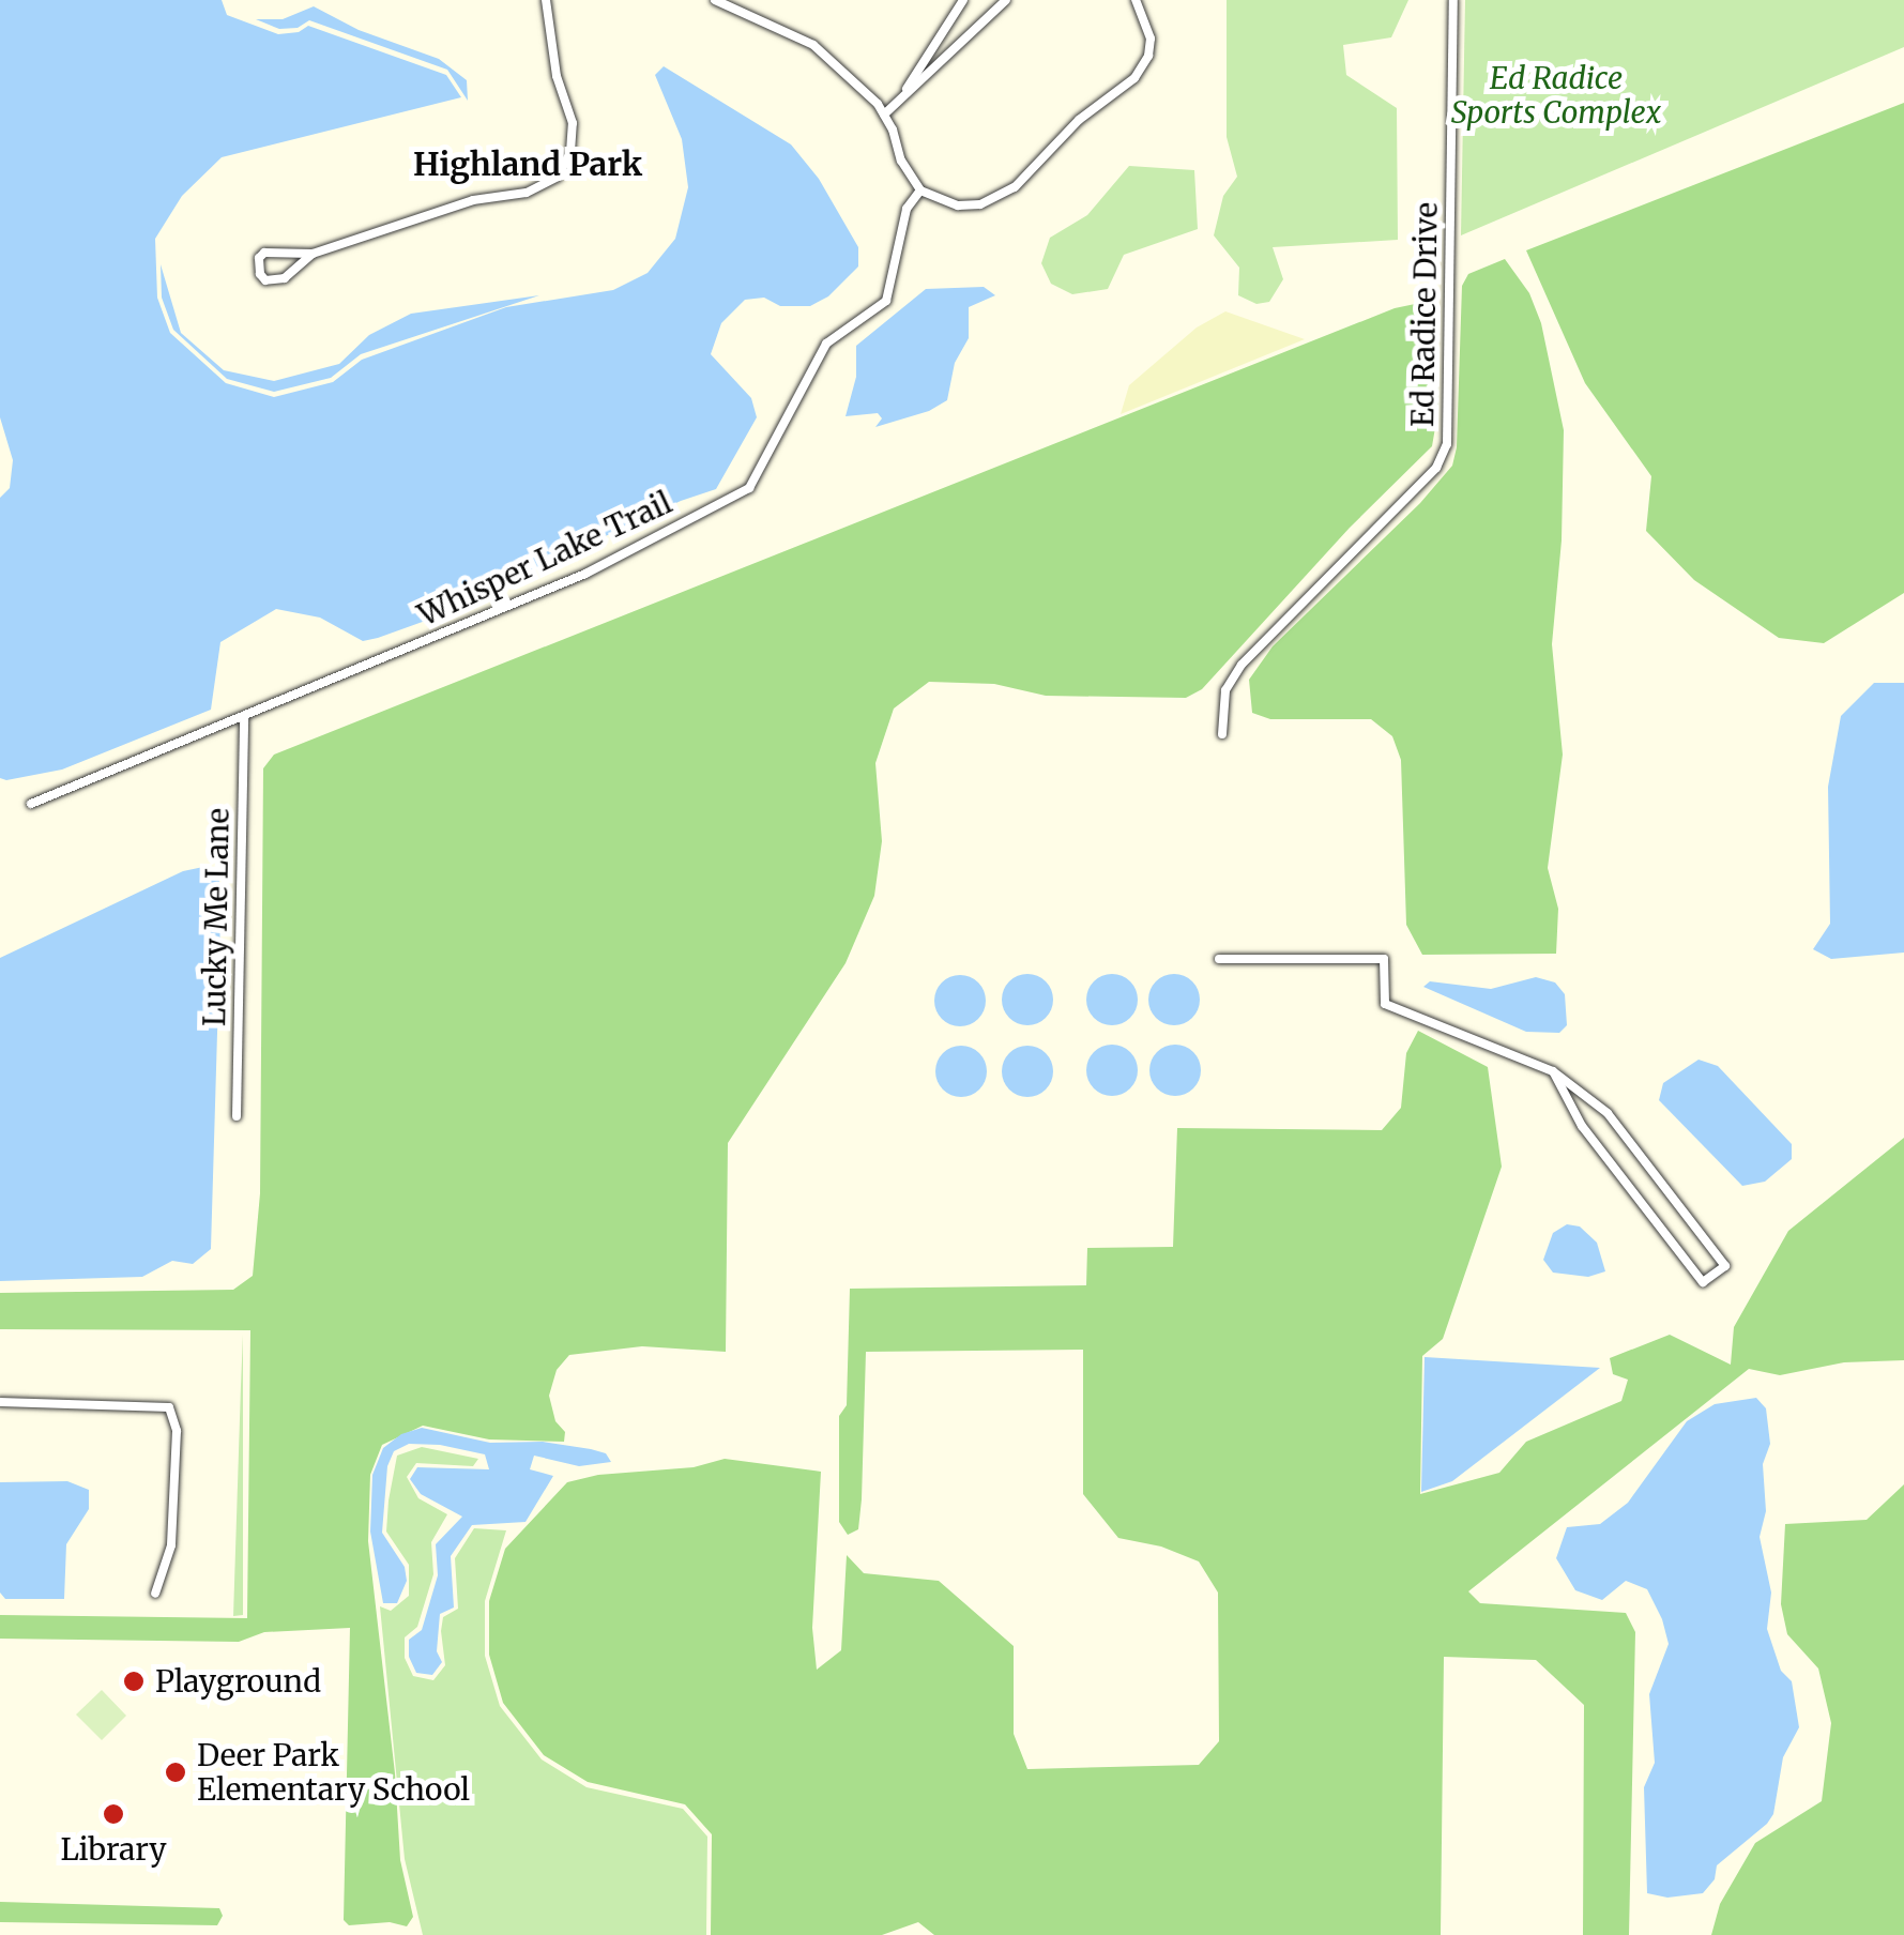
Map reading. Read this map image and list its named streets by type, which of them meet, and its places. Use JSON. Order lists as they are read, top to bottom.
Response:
{
  "streets": {
    "street": ["Ed Radice Drive", "Whisper Lake Trail", "Lucky Me Lane"]
  },
  "crossings": [
    ["Whisper Lake Trail", "Lucky Me Lane"]
  ],
  "districts": ["Highland Park"],
  "parks": ["Ed Radice Sports Complex"],
  "places": ["Playground", "Deer Park Elementary School", "Library"]
}
